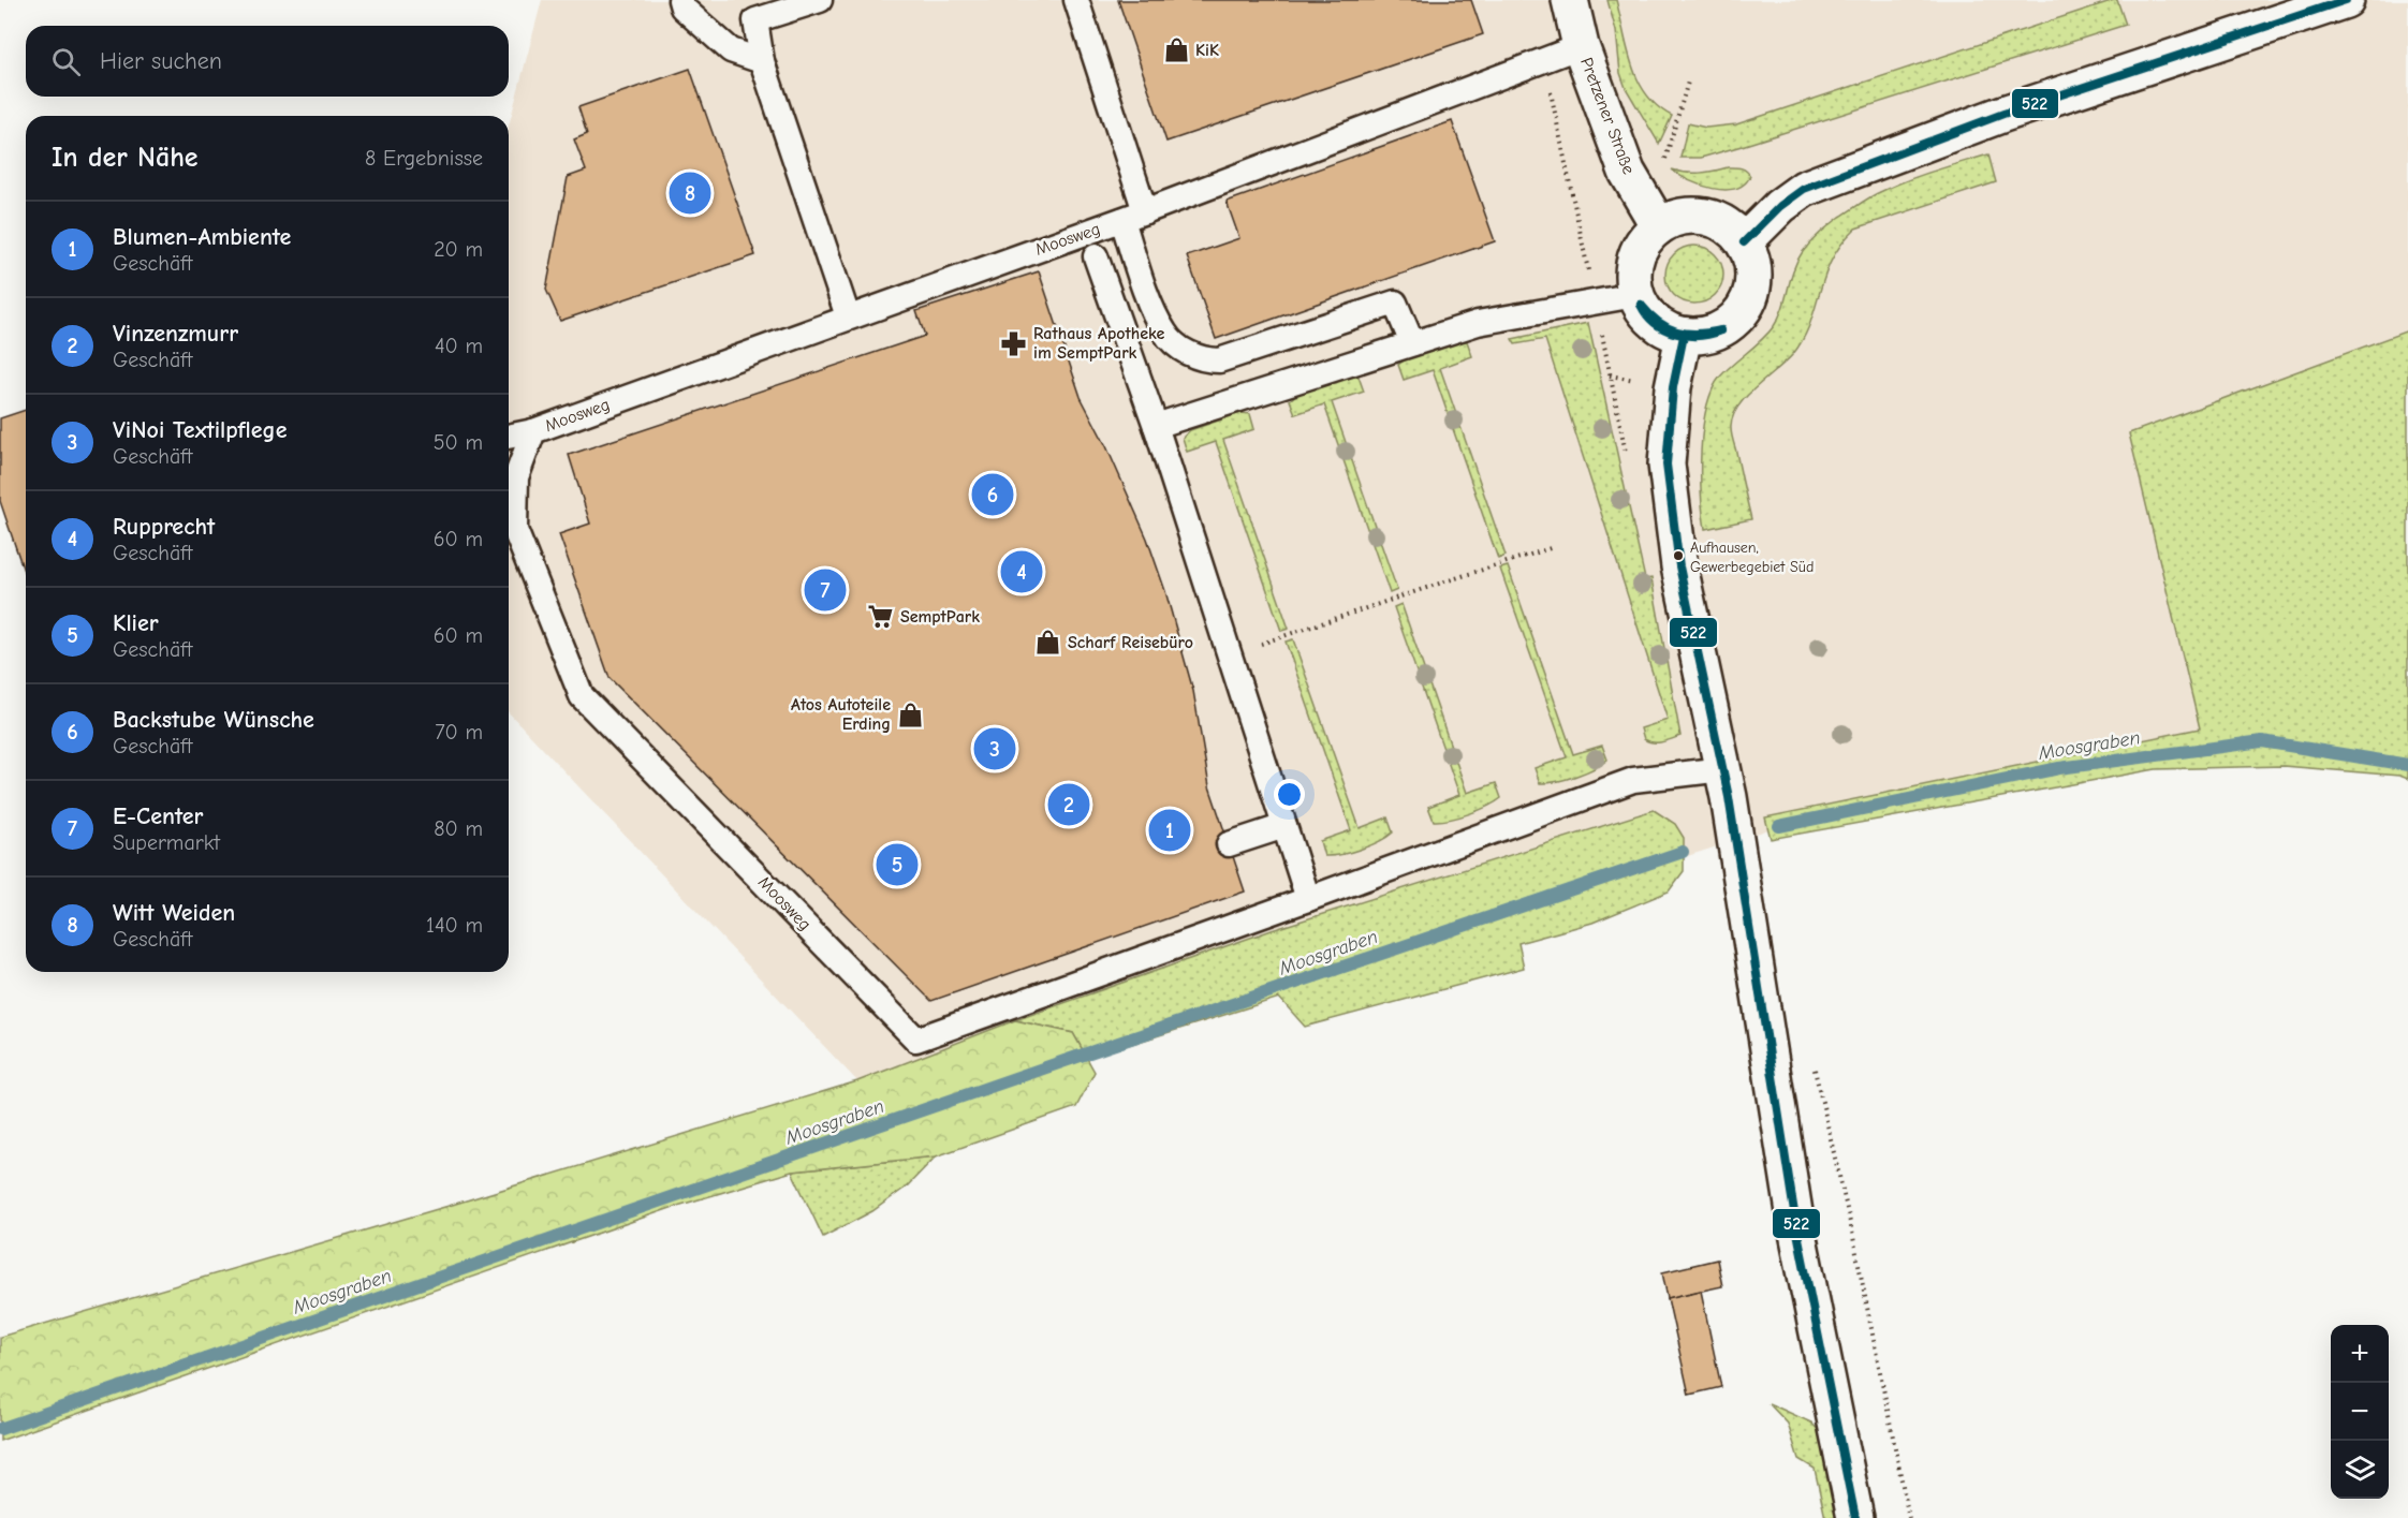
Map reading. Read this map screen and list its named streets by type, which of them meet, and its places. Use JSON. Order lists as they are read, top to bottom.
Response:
{
  "streets": {
    "street": ["Pretzener Straße"],
    "lane": ["Moosweg"]
  },
  "crossings": [
    ["Pretzener Straße", "Moosweg"]
  ],
  "water": ["Moosgraben"],
  "places": {
    "shop": ["KiK", "Scharf Reisebüro", "Atos Autoteile Erding"],
    "pharmacy": ["Rathaus Apotheke im SemptPark"],
    "other": ["Aufhausen, Gewerbegebiet Süd"],
    "supermarket": ["SemptPark"]
  },
  "lines": ["transit line 522"],
  "page": {
    "search": "Hier suchen",
    "heading": ["In der Nähe", "8 Ergebnisse"],
    "pins": [
      "8",
      "6",
      "4",
      "7",
      "3",
      "2",
      "1",
      "5"
    ],
    "list": [
      {
        "mark": "1",
        "name": "Blumen-Ambiente",
        "note": "Geschäft",
        "value": "20 m"
      },
      {
        "mark": "2",
        "name": "Vinzenzmurr",
        "note": "Geschäft",
        "value": "40 m"
      },
      {
        "mark": "3",
        "name": "ViNoi Textilpflege",
        "note": "Geschäft",
        "value": "50 m"
      },
      {
        "mark": "4",
        "name": "Rupprecht",
        "note": "Geschäft",
        "value": "60 m"
      },
      {
        "mark": "5",
        "name": "Klier",
        "note": "Geschäft",
        "value": "60 m"
      },
      {
        "mark": "6",
        "name": "Backstube Wünsche",
        "note": "Geschäft",
        "value": "70 m"
      },
      {
        "mark": "7",
        "name": "E-Center",
        "note": "Supermarkt",
        "value": "80 m"
      },
      {
        "mark": "8",
        "name": "Witt Weiden",
        "note": "Geschäft",
        "value": "140 m"
      }
    ],
    "map_buttons": ["+", "−"]
  }
}
